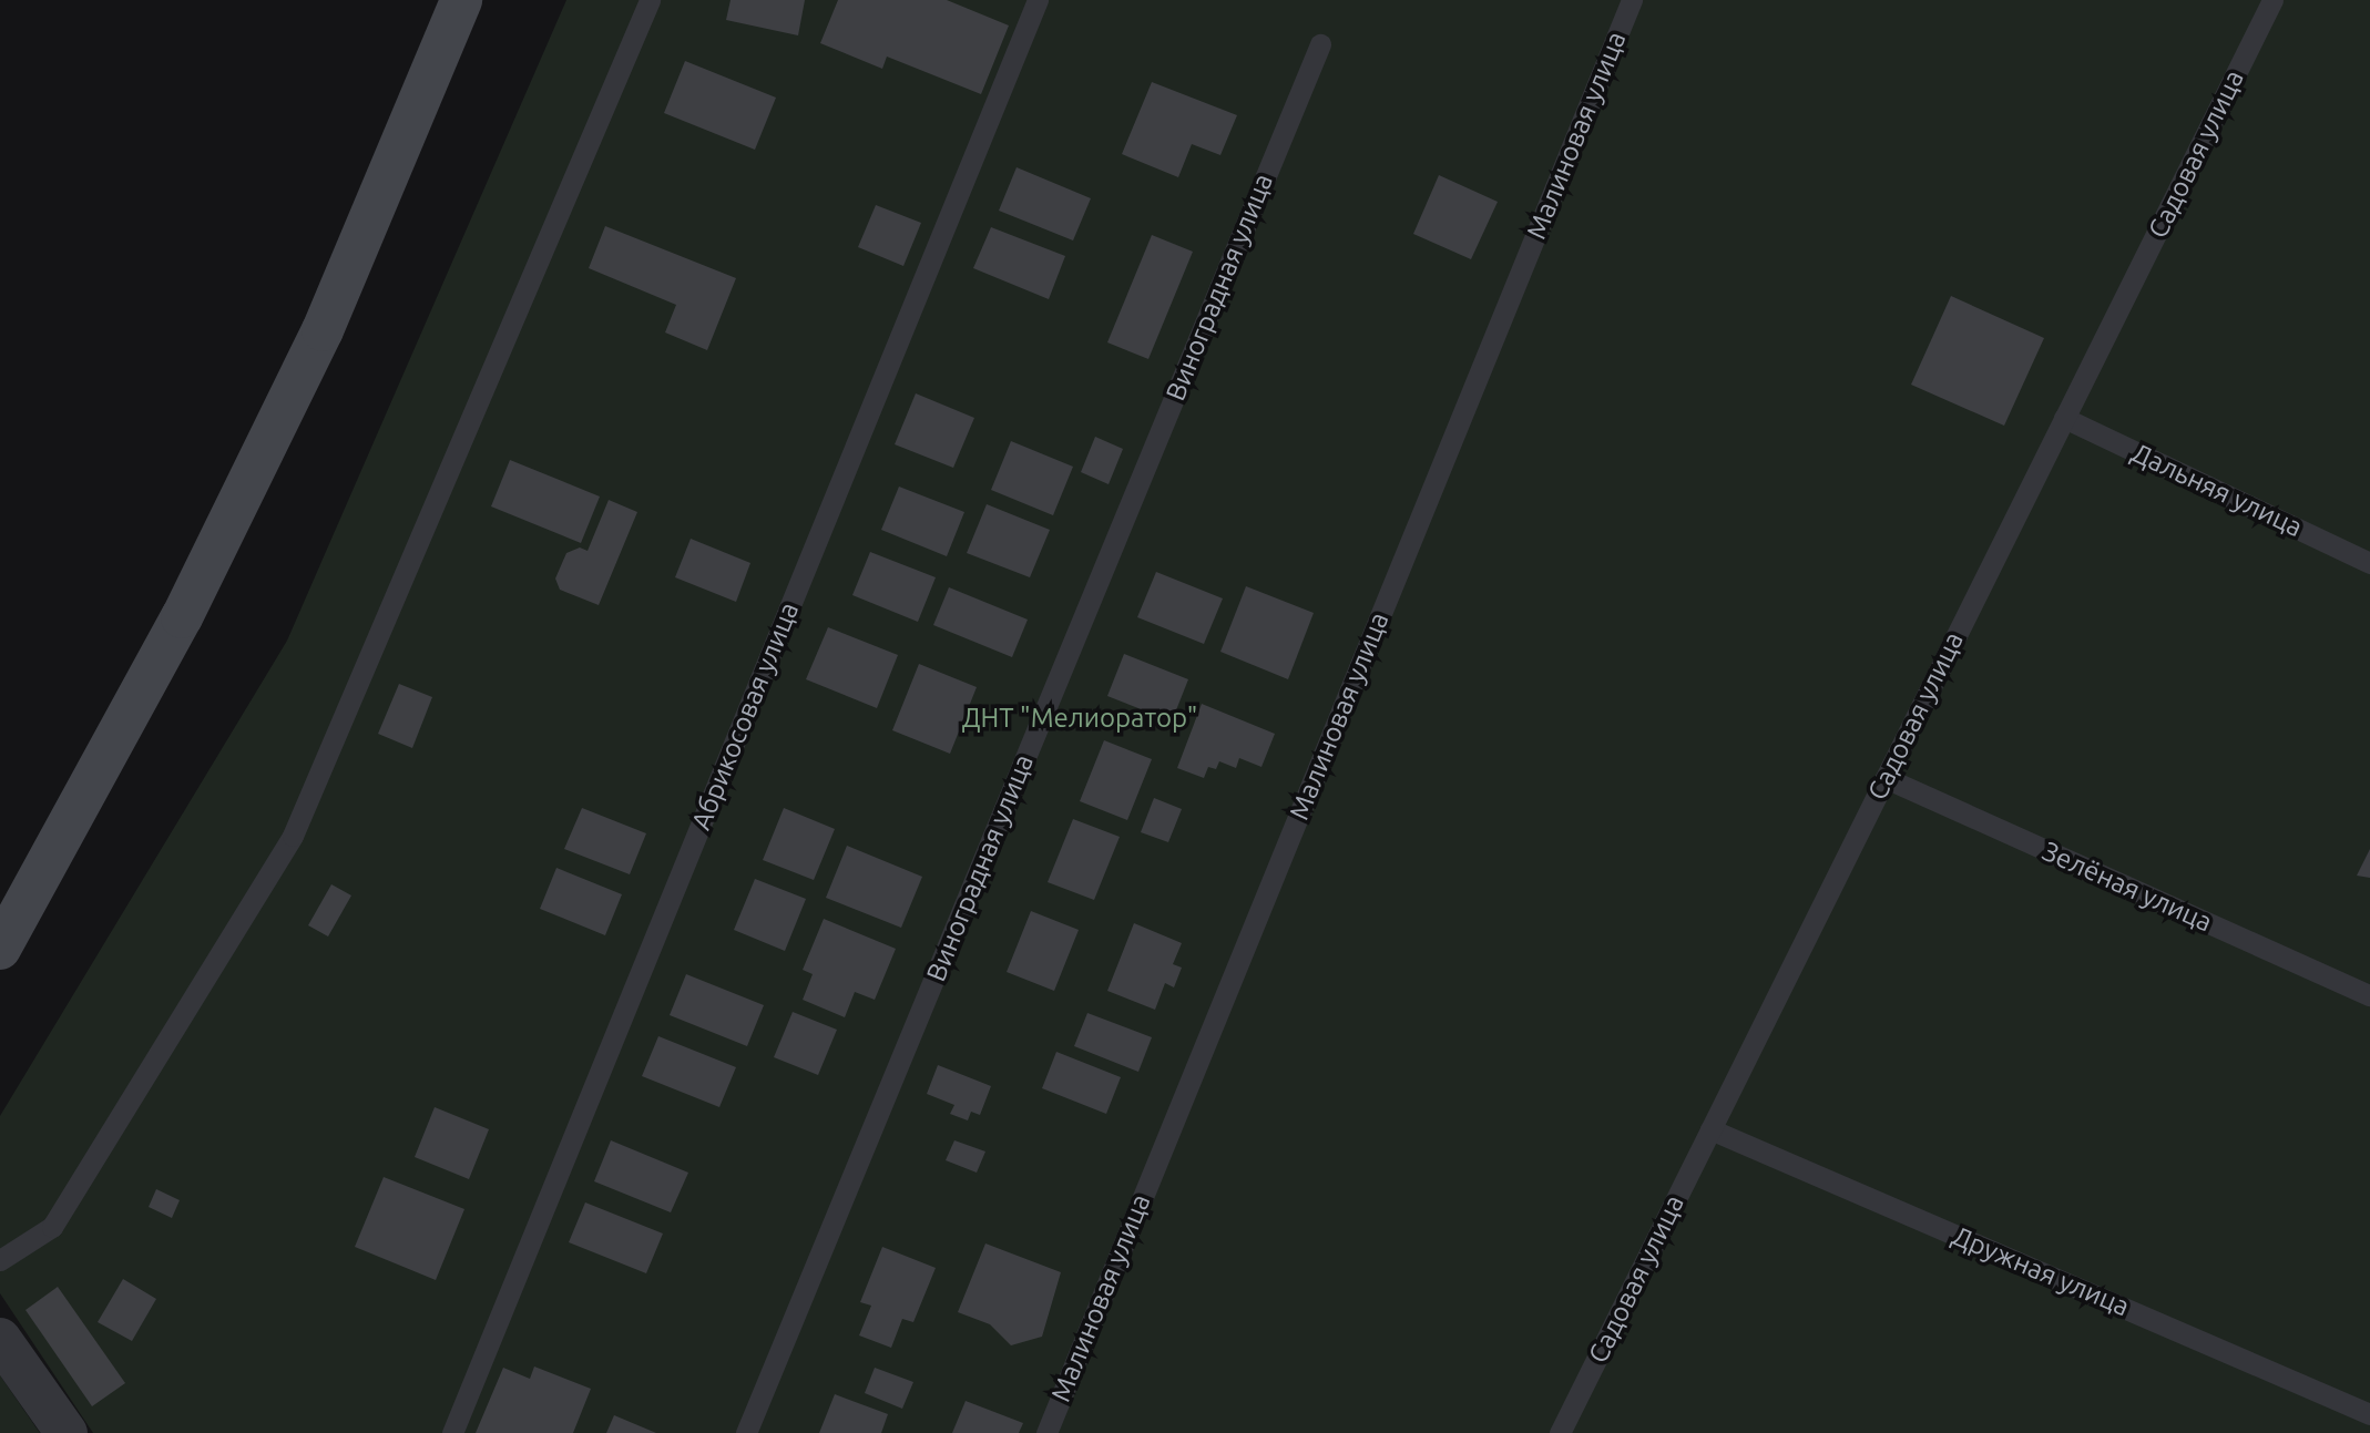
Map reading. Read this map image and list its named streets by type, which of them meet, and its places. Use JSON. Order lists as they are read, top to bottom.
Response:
{
  "streets": {
    "lane": [
      "Малиновая улица",
      "Садовая улица",
      "Виноградная улица",
      "Дальняя улица",
      "Абрикосовая улица",
      "Зелёная улица",
      "Дружная улица"
    ]
  },
  "crossings": [
    ["Садовая улица", "Дальняя улица"],
    ["Садовая улица", "Зелёная улица"],
    ["Садовая улица", "Дружная улица"]
  ],
  "parks": ["ДНТ \"Мелиоратор\""]
}
